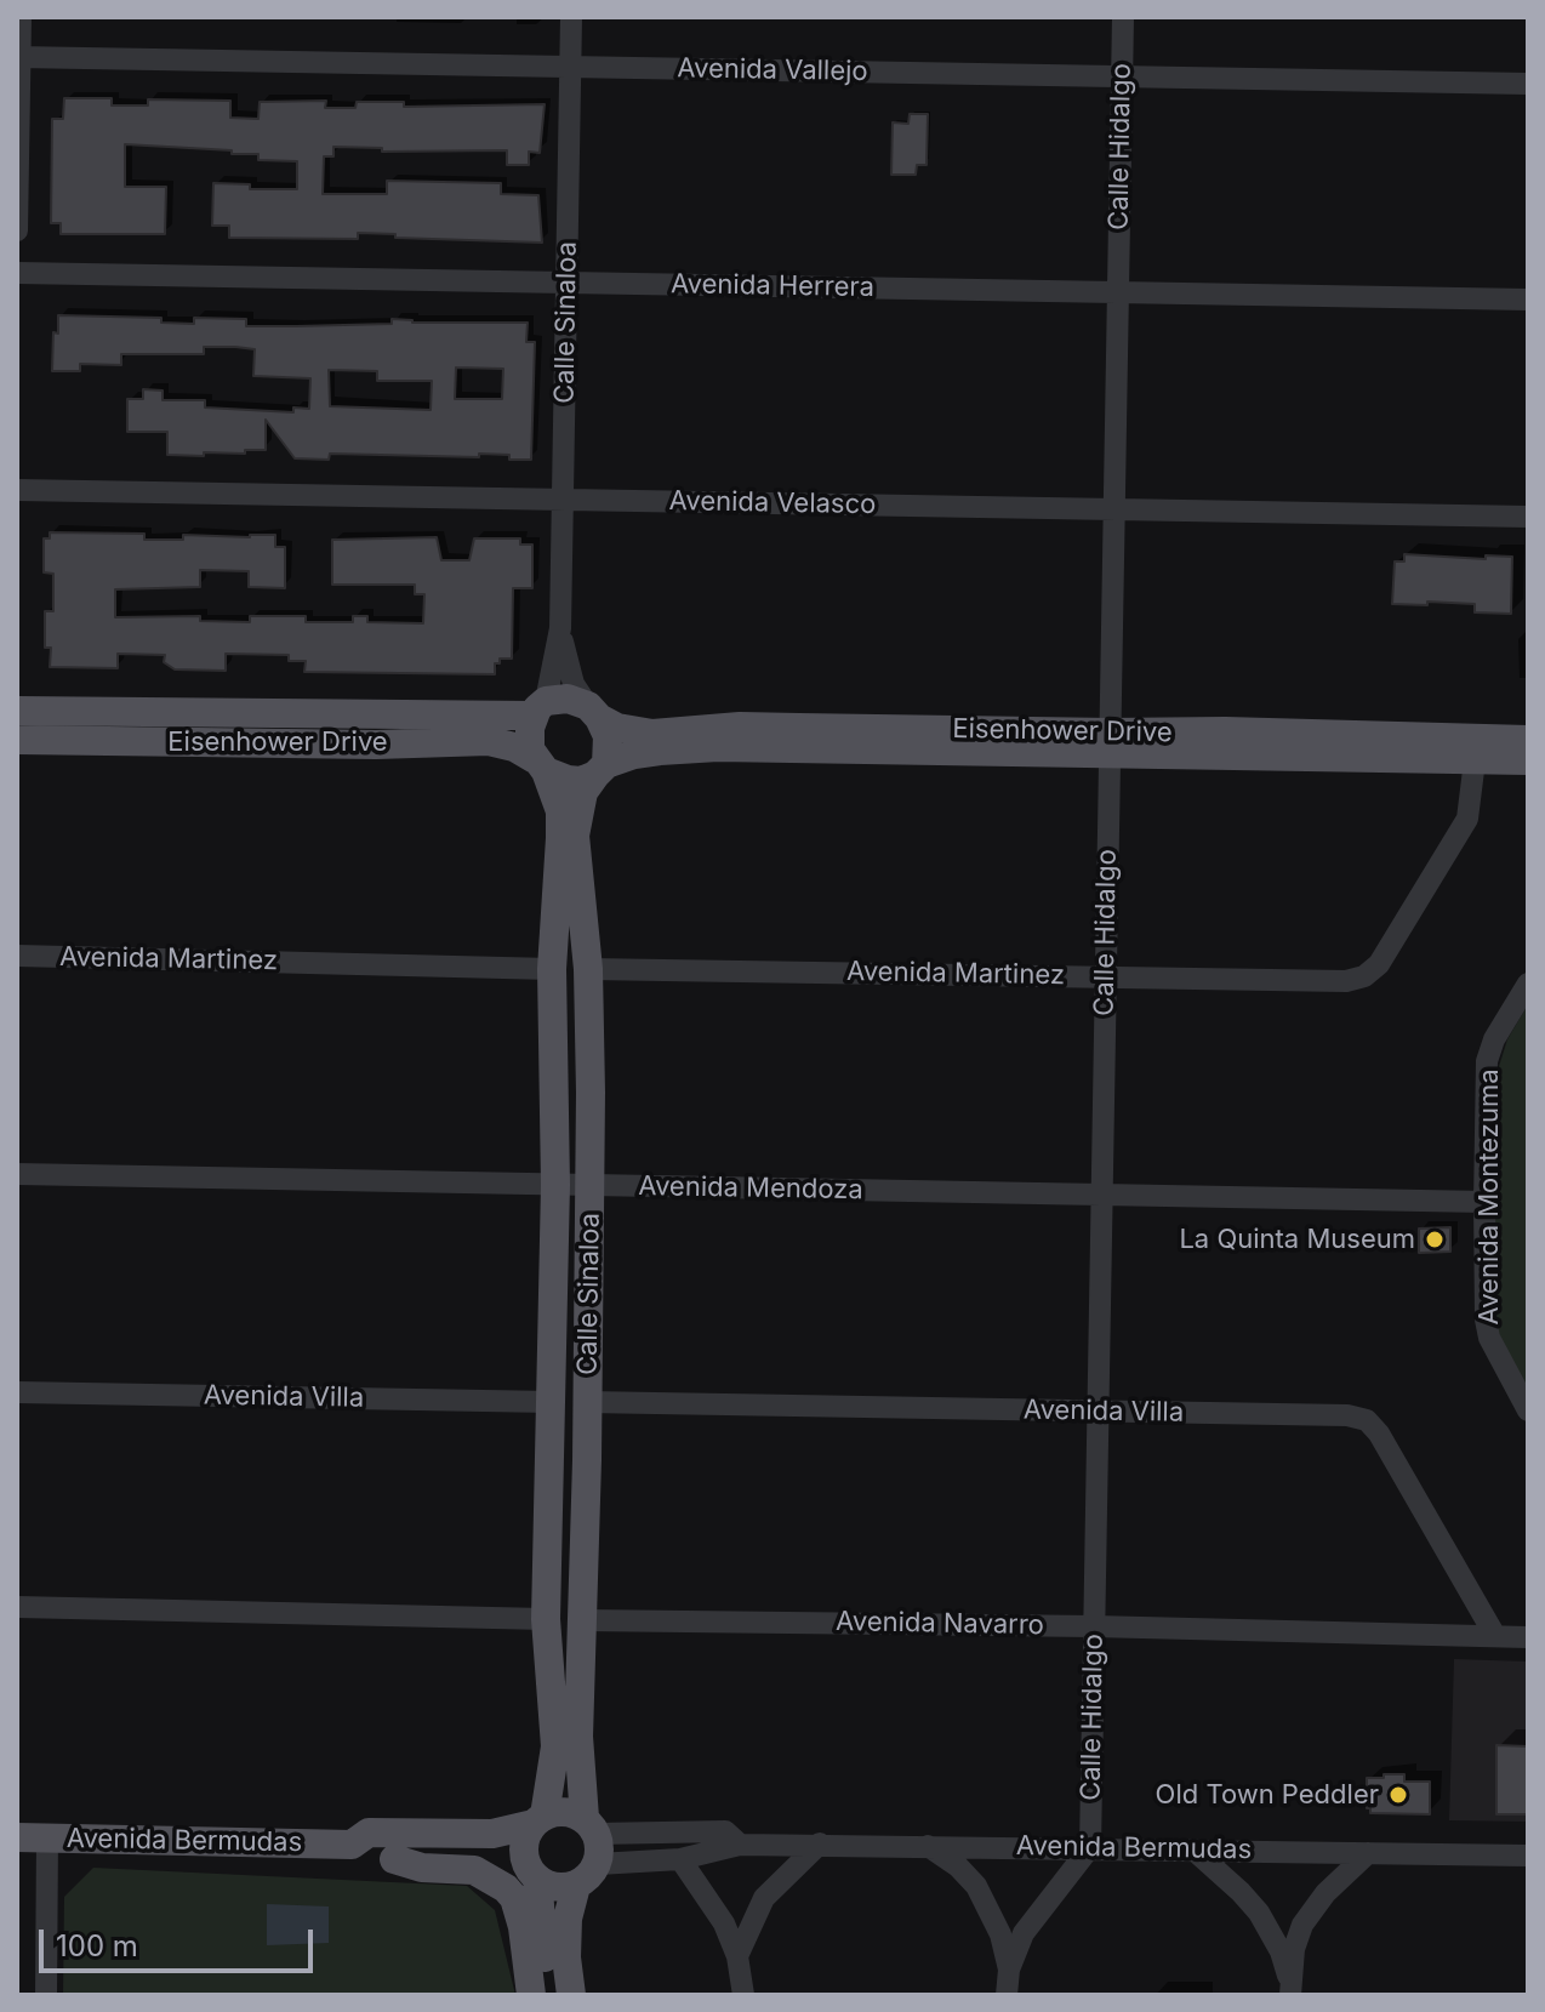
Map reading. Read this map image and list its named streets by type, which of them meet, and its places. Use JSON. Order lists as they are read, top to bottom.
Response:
{
  "streets": {
    "main road": ["Calle Sinaloa", "Eisenhower Drive", "Avenida Bermudas"],
    "street": [
      "Avenida Vallejo",
      "Calle Hidalgo",
      "Avenida Herrera",
      "Avenida Velasco",
      "Avenida Martinez",
      "Avenida Mendoza",
      "Avenida Montezuma",
      "Avenida Villa",
      "Avenida Navarro"
    ]
  },
  "crossings": [
    ["Avenida Vallejo", "Calle Hidalgo"],
    ["Avenida Vallejo", "Calle Sinaloa"],
    ["Calle Hidalgo", "Avenida Herrera"],
    ["Calle Hidalgo", "Avenida Velasco"],
    ["Calle Hidalgo", "Eisenhower Drive"],
    ["Calle Hidalgo", "Avenida Martinez"],
    ["Calle Hidalgo", "Avenida Mendoza"],
    ["Calle Hidalgo", "Avenida Villa"],
    ["Calle Hidalgo", "Avenida Navarro"],
    ["Calle Hidalgo", "Avenida Bermudas"],
    ["Avenida Herrera", "Calle Sinaloa"],
    ["Calle Sinaloa", "Avenida Velasco"],
    ["Calle Sinaloa", "Eisenhower Drive"],
    ["Calle Sinaloa", "Avenida Martinez"],
    ["Calle Sinaloa", "Avenida Mendoza"],
    ["Calle Sinaloa", "Avenida Villa"],
    ["Calle Sinaloa", "Avenida Navarro"],
    ["Calle Sinaloa", "Avenida Bermudas"],
    ["Eisenhower Drive", "Avenida Martinez"],
    ["Avenida Mendoza", "Avenida Montezuma"],
    ["Avenida Villa", "Avenida Navarro"]
  ],
  "places": ["La Quinta Museum", "Old Town Peddler"],
  "scale_bar": "100 m"
}
